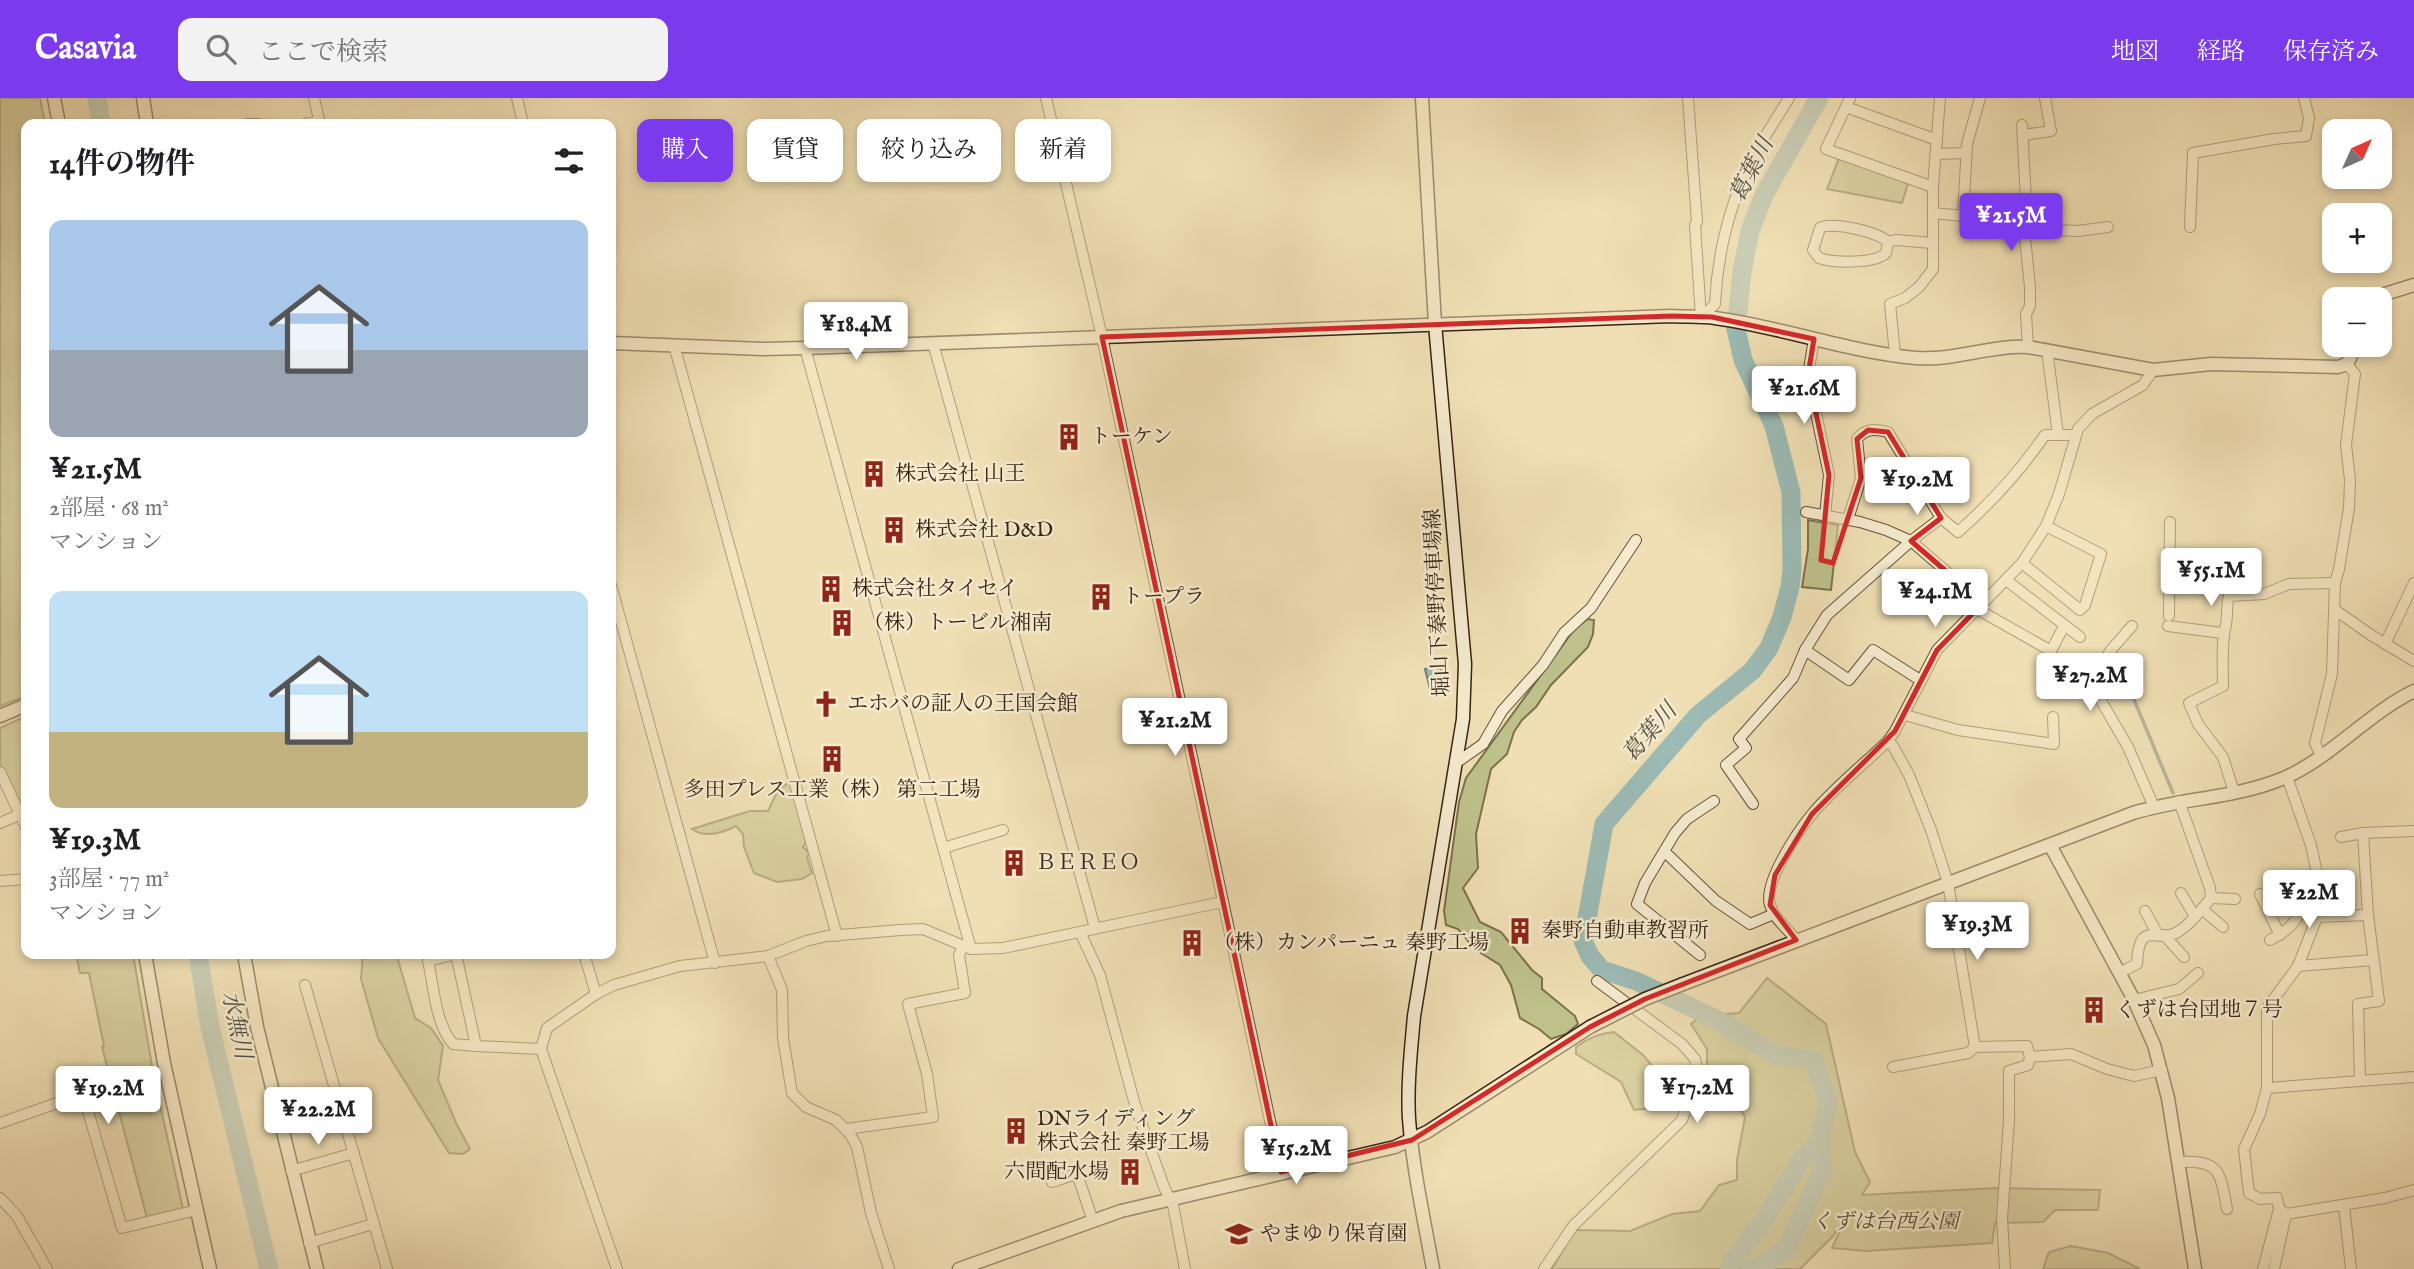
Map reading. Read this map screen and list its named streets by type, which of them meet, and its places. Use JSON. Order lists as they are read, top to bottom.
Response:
{
  "streets": {
    "street": ["堀山下秦野停車場線"]
  },
  "water": ["葛葉川", "水無川"],
  "parks": ["くずは台西公園"],
  "places": {
    "building": [
      "トーケン",
      "株式会社 山王",
      "株式会社 D&D",
      "株式会社タイセイ",
      "トープラ",
      "（株）トービル湘南",
      "多田プレス工業（株） 第二工場",
      "ＢＥＲＥＯ",
      "秦野自動車教習所",
      "（株）カンパーニュ 秦野工場",
      "くずは台団地７号",
      "DNライディング 株式会社 秦野工場",
      "六間配水場"
    ],
    "church": ["エホバの証人の王国会館"],
    "school or university": ["やまゆり保育園"]
  },
  "north": "top right",
  "page": {
    "header": "Casavia",
    "search": "ここで検索",
    "nav": ["地図", "経路", "保存済み"],
    "map_buttons": ["+", "−"],
    "chip": [
      "購入",
      "賃貸",
      "絞り込み",
      "新着"
    ],
    "heading": "14件の物件",
    "price": [
      "¥21.5M",
      "¥18.4M",
      "¥21.6M",
      "¥19.2M",
      "¥55.1M",
      "¥24.1M",
      "¥27.2M",
      "¥21.2M",
      "¥22M",
      "¥19.3M",
      "¥17.2M",
      "¥19.2M",
      "¥22.2M",
      "¥15.2M"
    ],
    "list": [
      {
        "name": "¥21.5M",
        "note": "2部屋 · 68 m² · マンション"
      },
      {
        "name": "¥19.3M",
        "note": "3部屋 · 77 m² · マンション"
      }
    ]
  }
}
